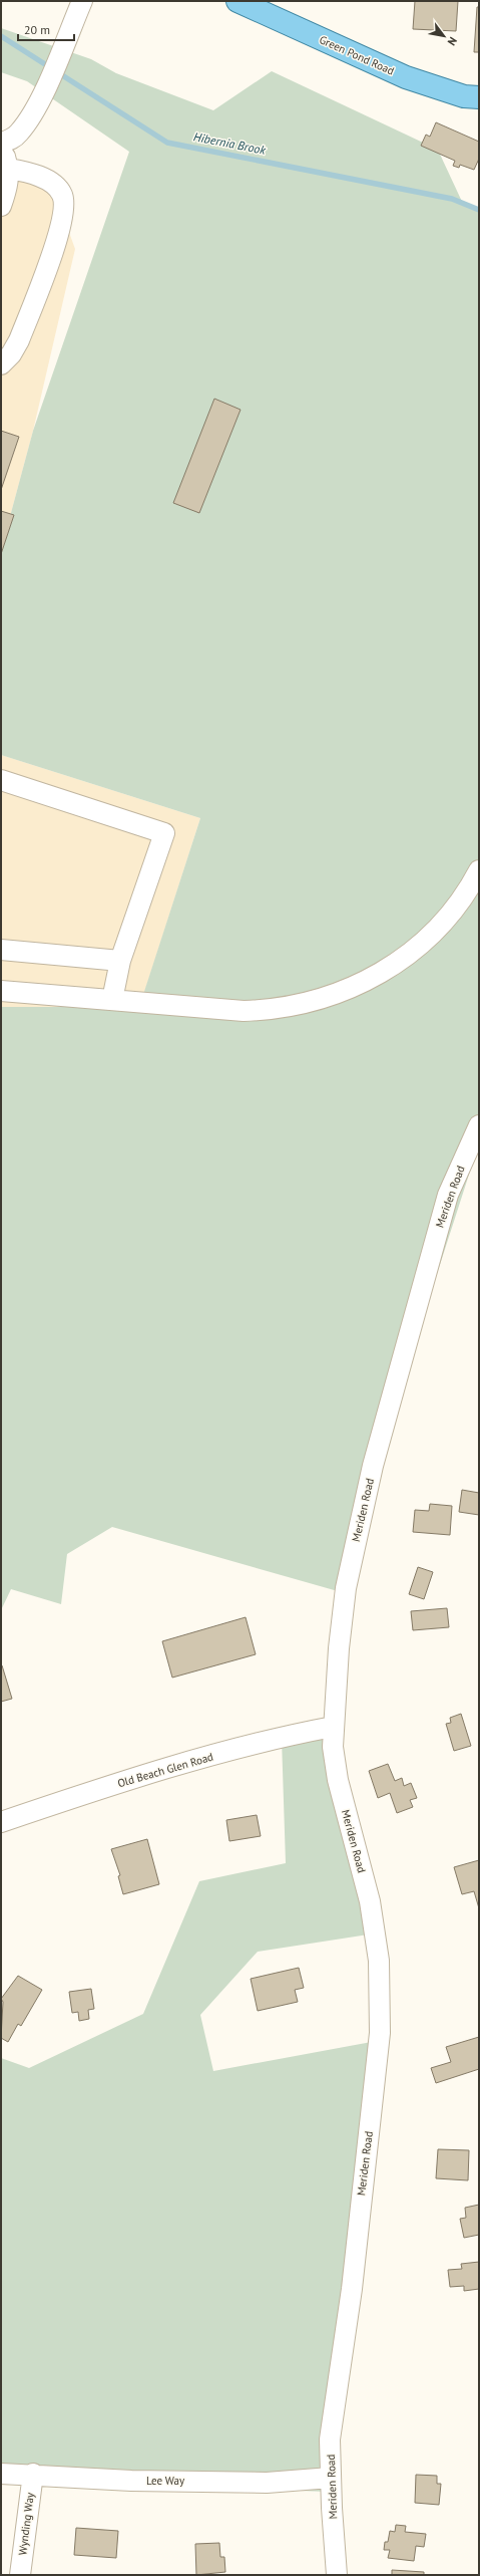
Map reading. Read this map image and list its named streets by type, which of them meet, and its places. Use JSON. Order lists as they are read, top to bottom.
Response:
{
  "streets": {
    "main road": ["Green Pond Road"],
    "street": [
      "Meriden Road",
      "Old Beach Glen Road",
      "Lee Way",
      "Wynding Way"
    ]
  },
  "crossings": [
    ["Meriden Road", "Old Beach Glen Road"],
    ["Meriden Road", "Lee Way"],
    ["Lee Way", "Wynding Way"]
  ],
  "water": ["Hibernia Brook"],
  "scale_bar": "20 m",
  "north": "bottom right"
}
